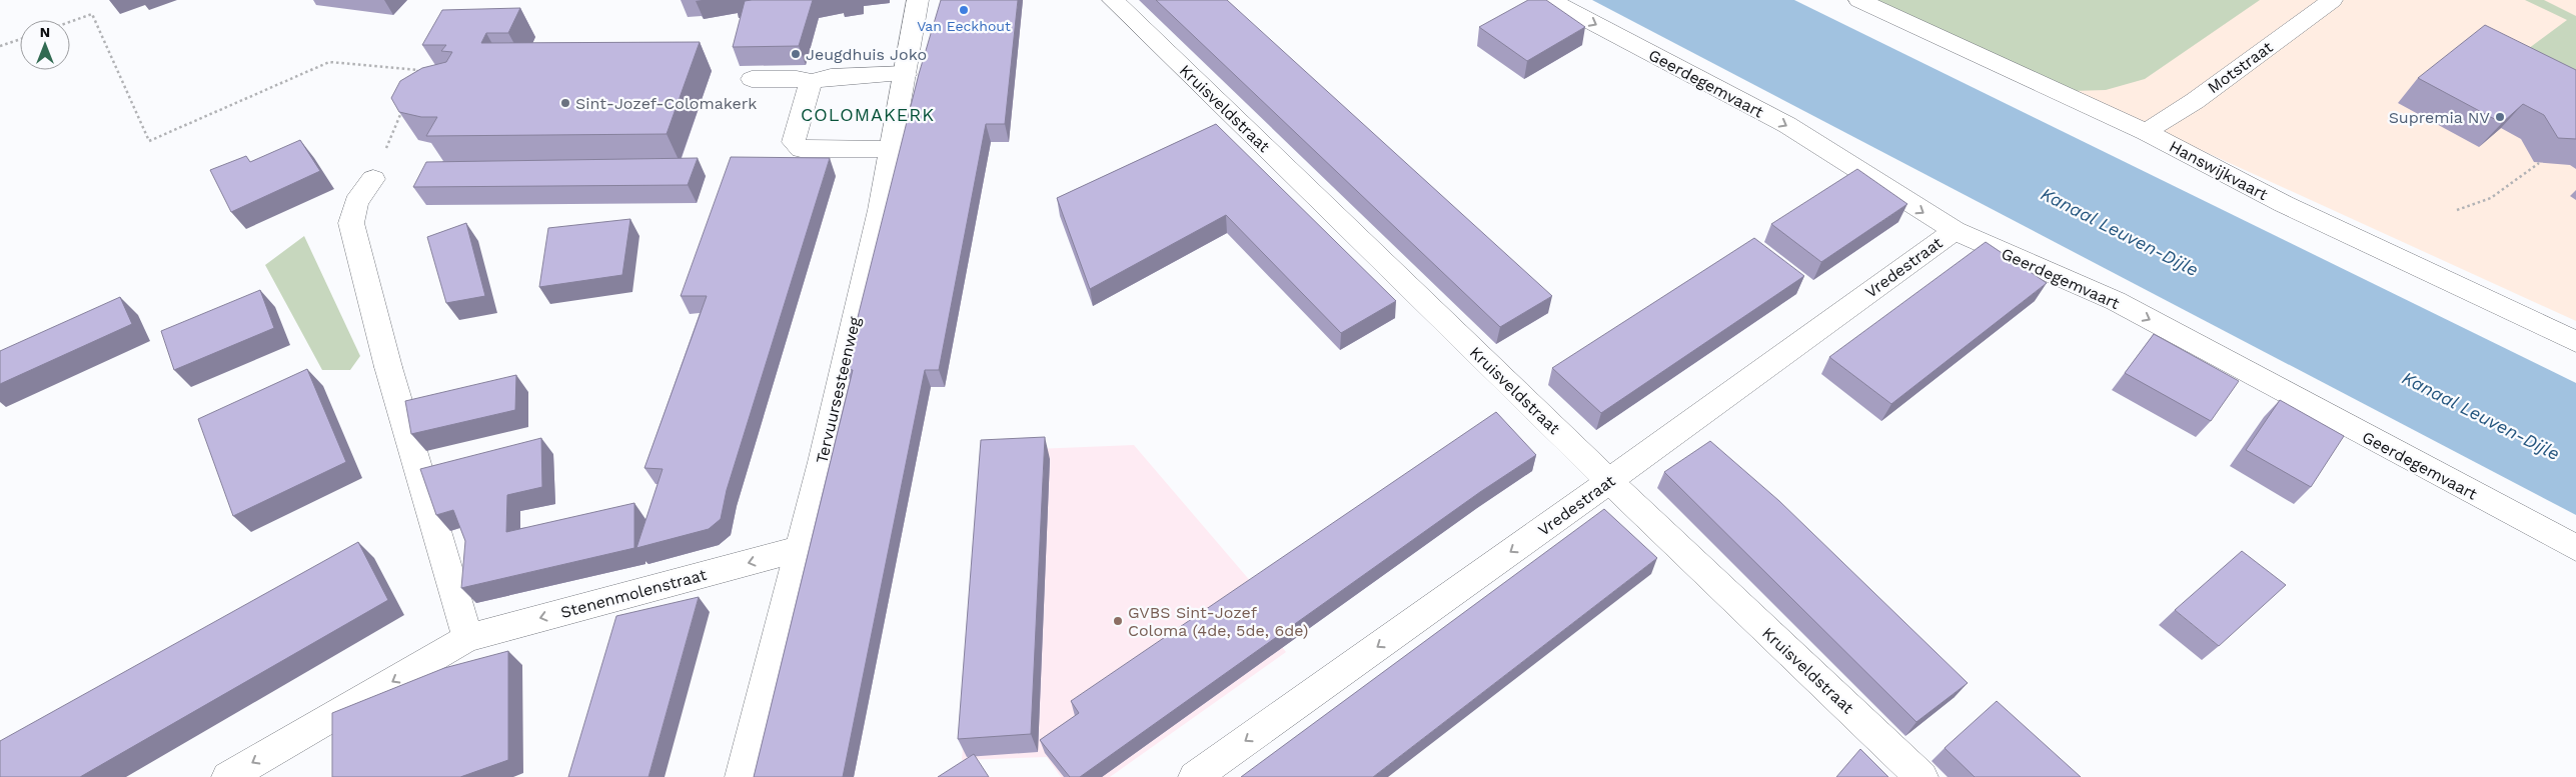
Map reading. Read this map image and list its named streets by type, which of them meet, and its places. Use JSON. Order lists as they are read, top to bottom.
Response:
{
  "streets": {
    "street": [
      "Motstraat",
      "Geerdegemvaart",
      "Kruisveldstraat",
      "Hanswijkvaart",
      "Vredestraat",
      "Tervuursesteenweg",
      "Stenenmolenstraat"
    ]
  },
  "crossings": [
    ["Motstraat", "Hanswijkvaart"],
    ["Geerdegemvaart", "Vredestraat"],
    ["Kruisveldstraat", "Vredestraat"],
    ["Tervuursesteenweg", "Stenenmolenstraat"]
  ],
  "one_way": ["Geerdegemvaart", "Vredestraat", "Stenenmolenstraat"],
  "districts": ["COLOMAKERK"],
  "water": ["Kanaal Leuven-Dijle"],
  "places": [
    "Van Eeckhout",
    "Jeugdhuis Joko",
    "Sint-Jozef-Colomakerk",
    "Supremia NV",
    "GVBS Sint-Jozef Coloma (4de, 5de, 6de)"
  ],
  "north": "top"
}
